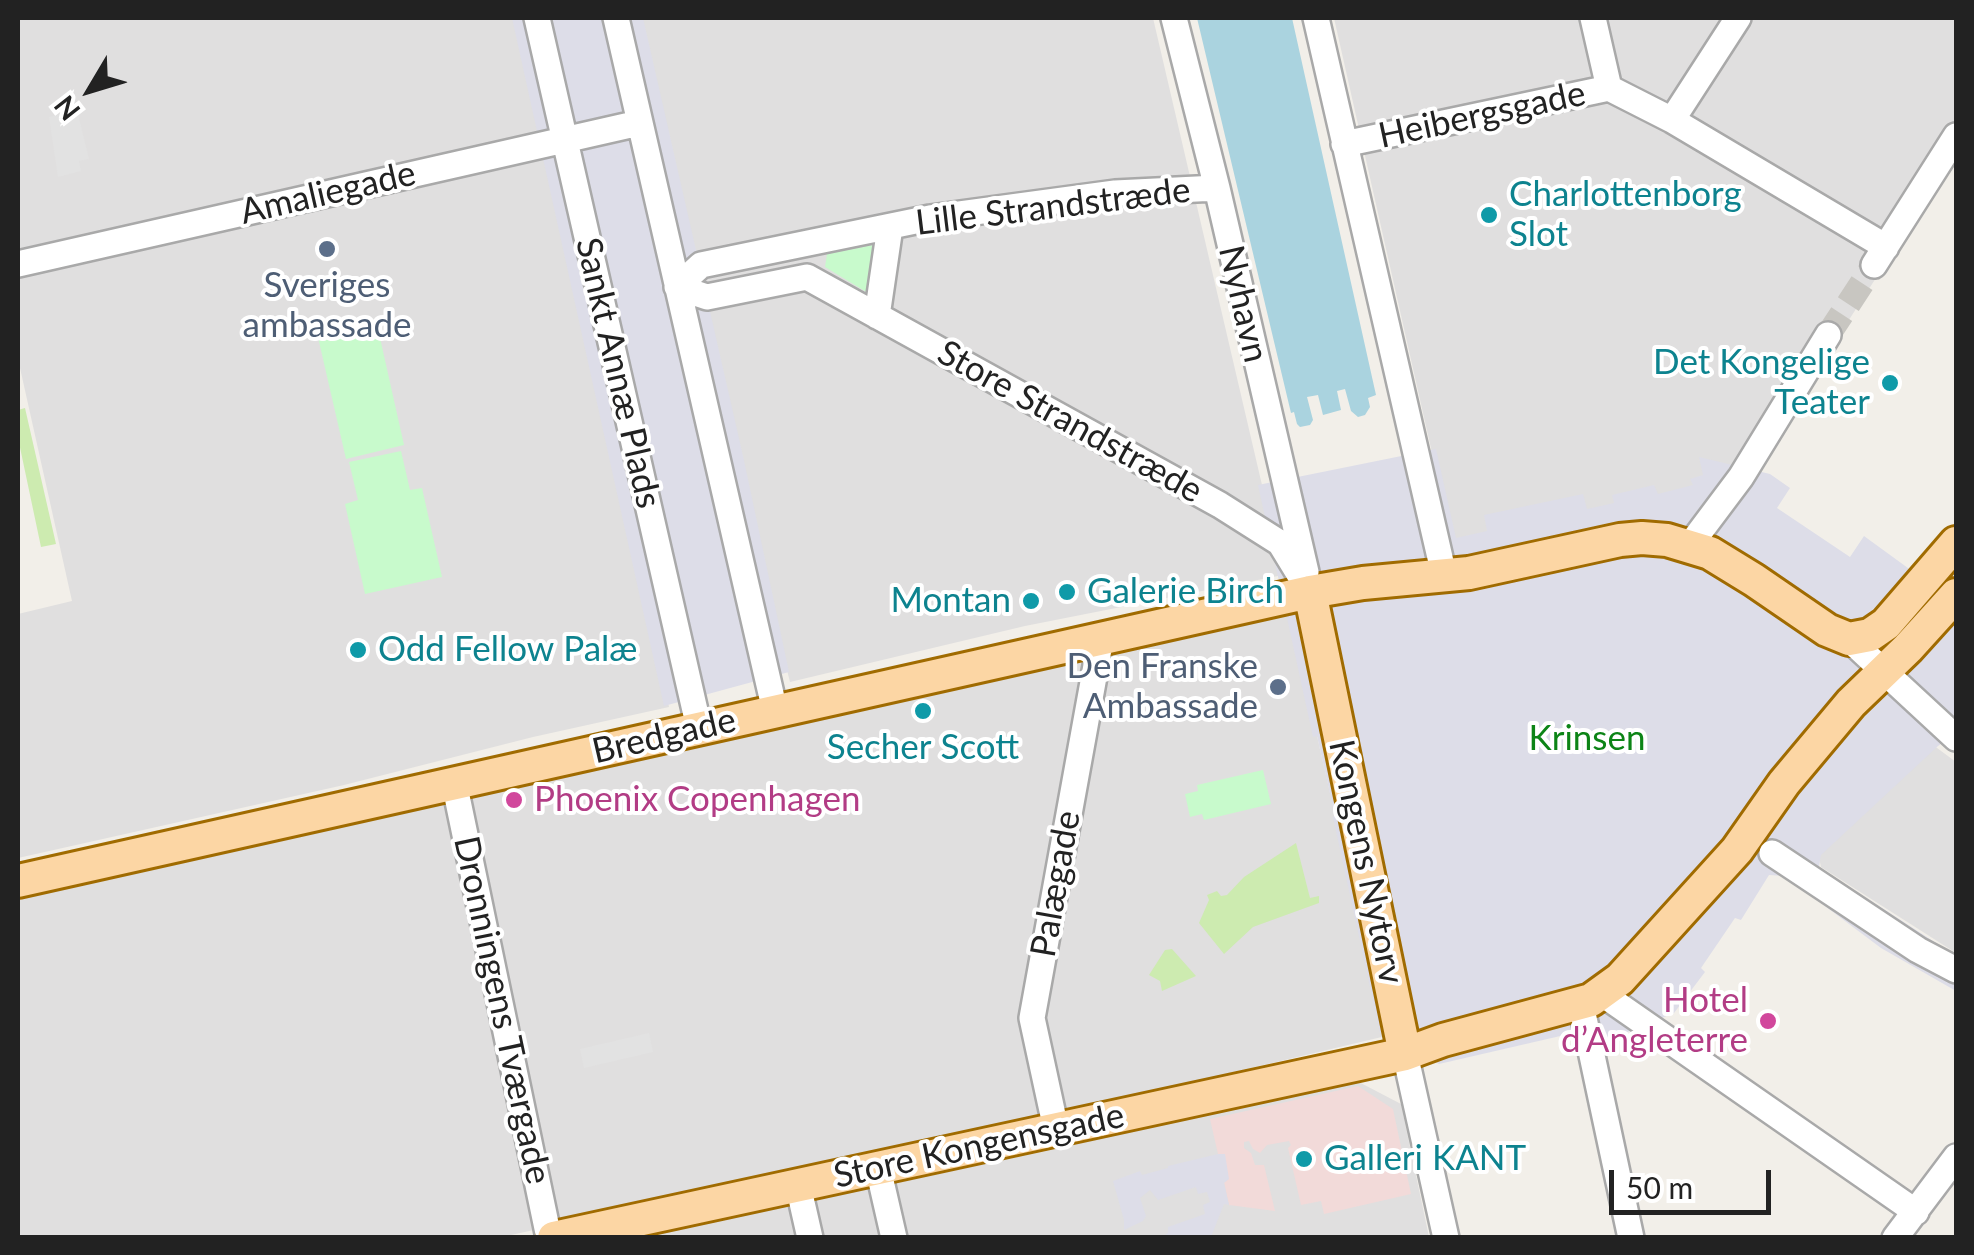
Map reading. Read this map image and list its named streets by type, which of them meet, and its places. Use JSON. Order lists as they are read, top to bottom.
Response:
{
  "streets": {
    "main road": ["Bredgade", "Kongens Nytorv", "Store Kongensgade"],
    "street": [
      "Heibergsgade",
      "Amaliegade",
      "Lille Strandstræde",
      "Nyhavn",
      "Sankt Annæ Plads",
      "Store Strandstræde",
      "Palægade",
      "Dronningens Tværgade"
    ]
  },
  "crossings": [
    ["Amaliegade", "Sankt Annæ Plads"],
    ["Lille Strandstræde", "Nyhavn"],
    ["Lille Strandstræde", "Store Strandstræde"],
    ["Nyhavn", "Store Strandstræde"],
    ["Nyhavn", "Bredgade"],
    ["Nyhavn", "Kongens Nytorv"],
    ["Sankt Annæ Plads", "Bredgade"],
    ["Store Strandstræde", "Bredgade"],
    ["Store Strandstræde", "Kongens Nytorv"],
    ["Bredgade", "Kongens Nytorv"],
    ["Bredgade", "Palægade"],
    ["Bredgade", "Dronningens Tværgade"],
    ["Kongens Nytorv", "Store Kongensgade"],
    ["Palægade", "Store Kongensgade"],
    ["Dronningens Tværgade", "Store Kongensgade"]
  ],
  "parks": ["Krinsen"],
  "places": [
    "Charlottenborg Slot",
    "Sveriges ambassade",
    "Det Kongelige Teater",
    "Galerie Birch",
    "Montan",
    "Odd Fellow Palæ",
    "Den Franske Ambassade",
    "Secher Scott",
    "Phoenix Copenhagen",
    "Hotel d’Angleterre",
    "Galleri KANT"
  ],
  "scale_bar": "50 m",
  "north": "bottom left"
}
